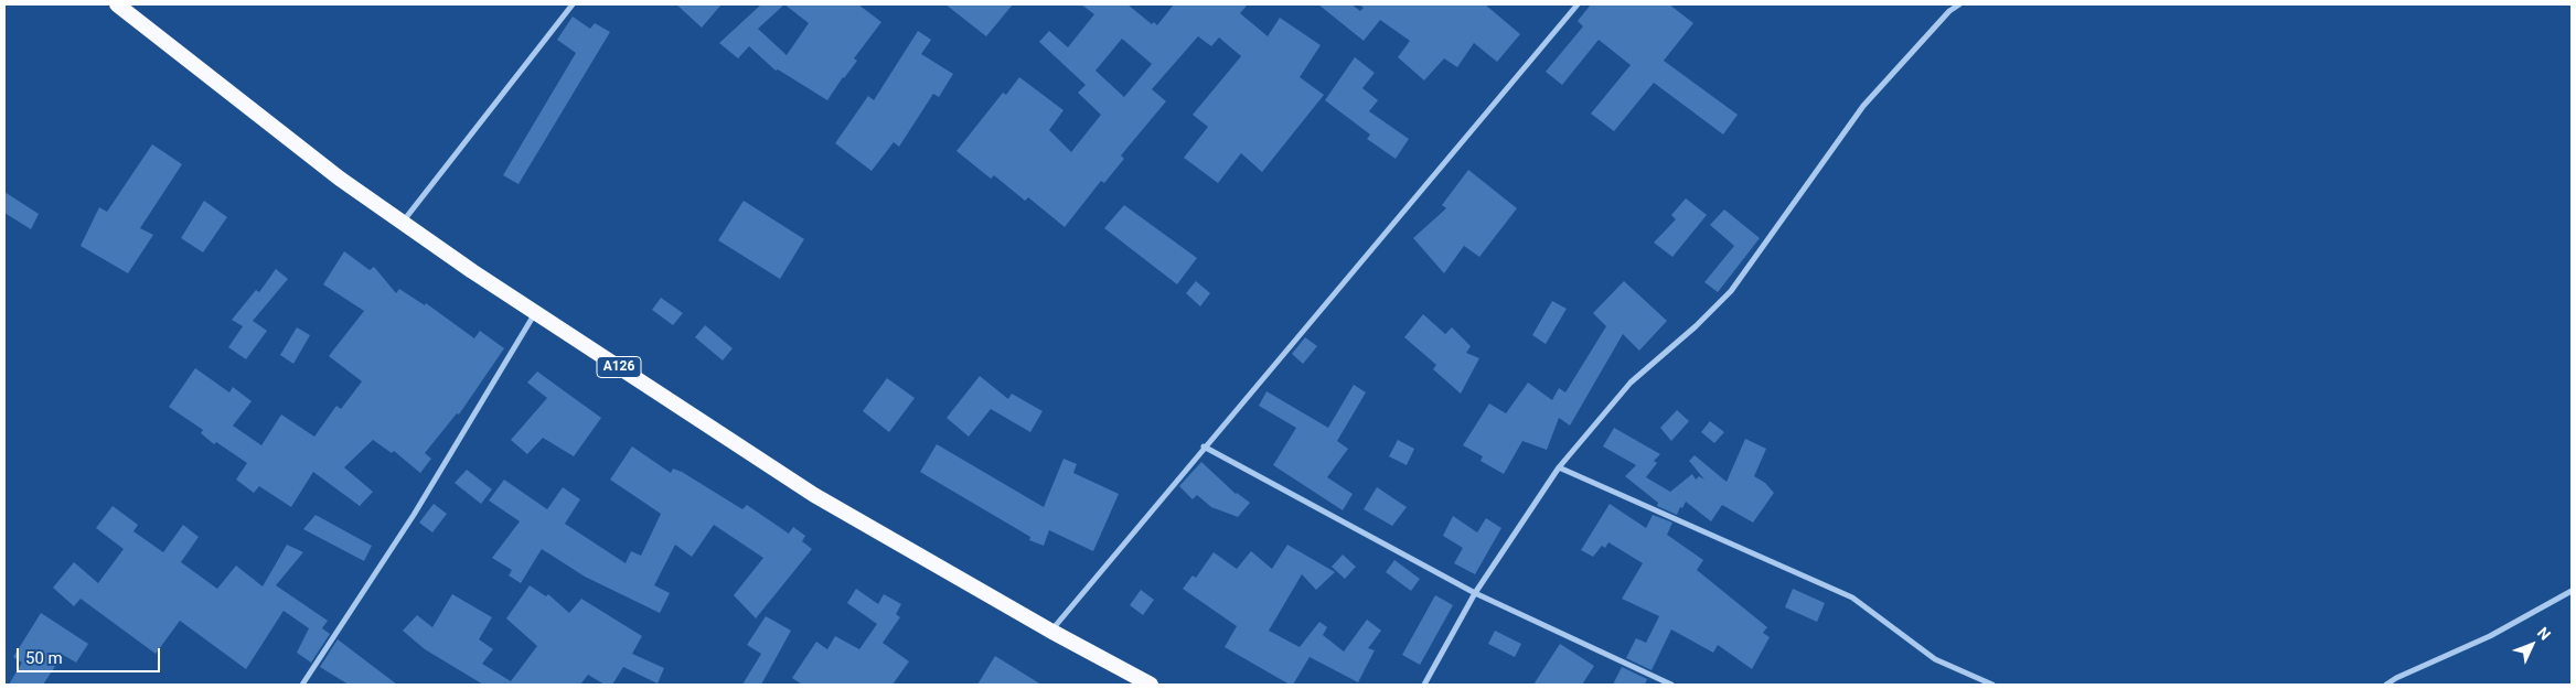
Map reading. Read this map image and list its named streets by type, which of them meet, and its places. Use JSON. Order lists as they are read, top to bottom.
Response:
{
  "streets": {
    "highway": ["A126"]
  },
  "scale_bar": "50 m",
  "north": "top right"
}
